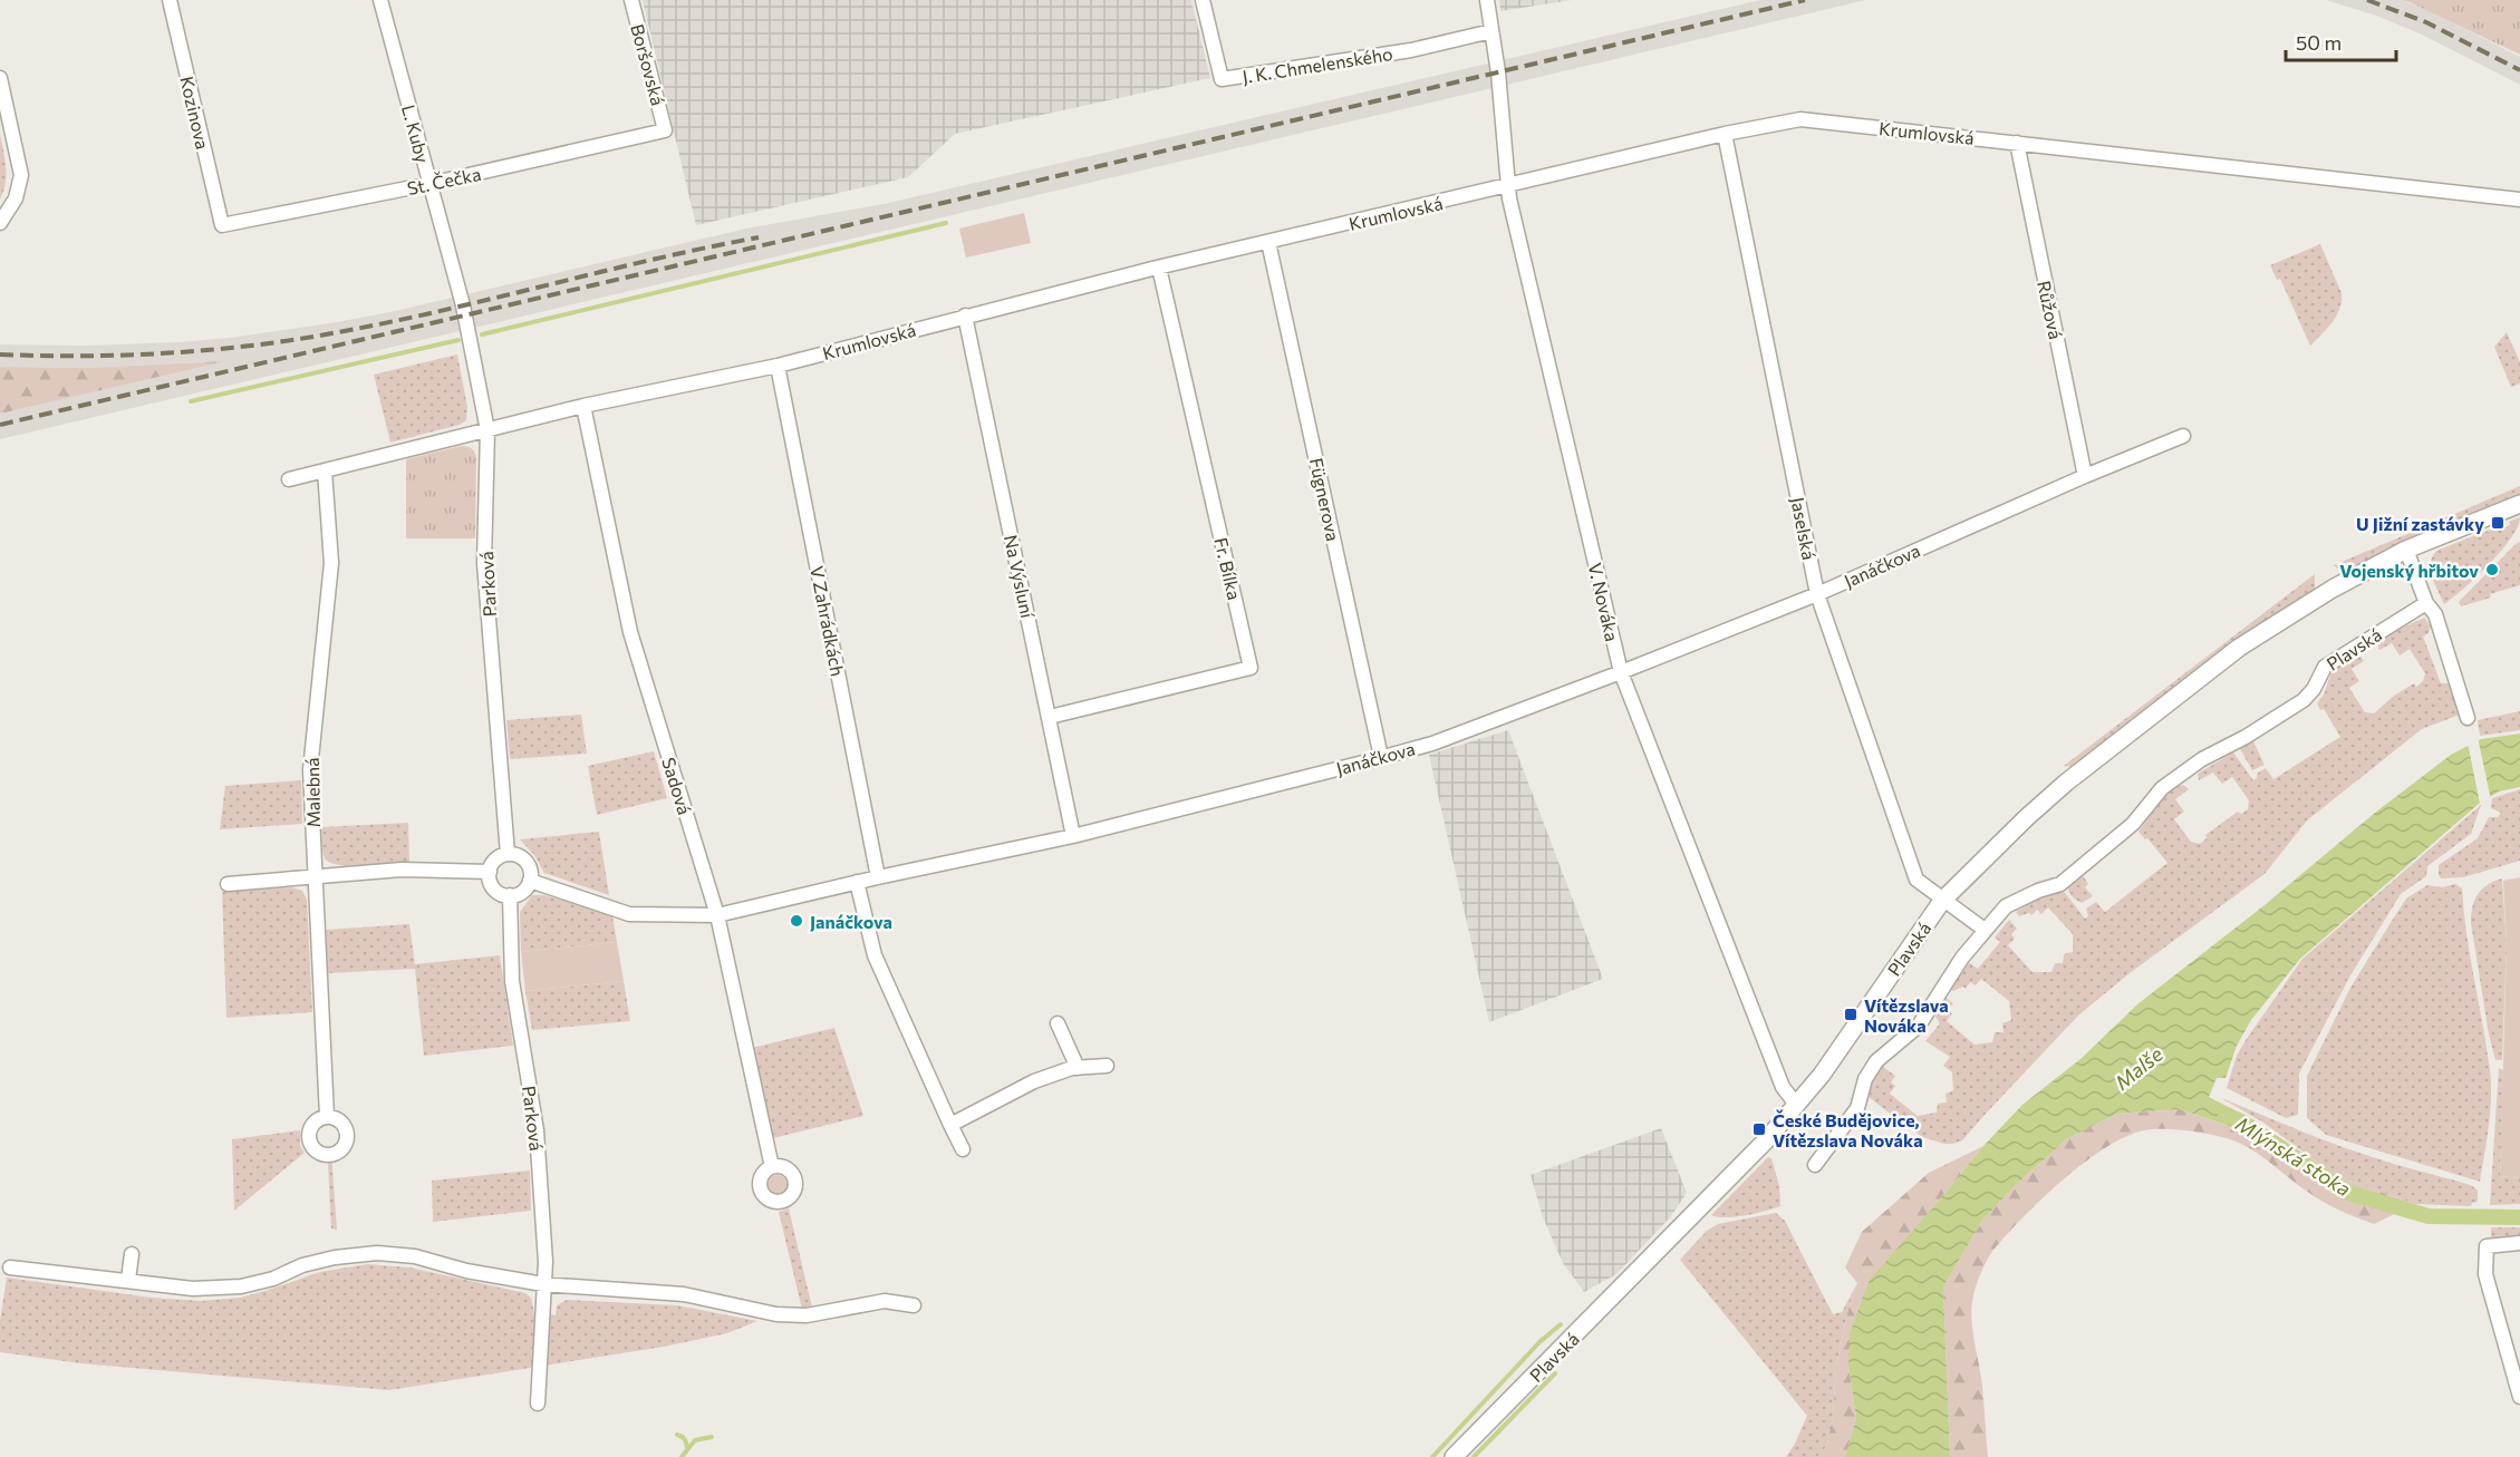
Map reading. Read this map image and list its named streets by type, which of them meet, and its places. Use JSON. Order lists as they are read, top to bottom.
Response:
{
  "streets": {
    "street": [
      "Boršovská",
      "J. K. Chmelenského",
      "Kozinova",
      "Krumlovská",
      "L. Kuby",
      "St. Čečka",
      "Růžová",
      "Fügnerova",
      "Jaselská",
      "Janáčkova",
      "Fr. Bílka",
      "Na Výsluní",
      "Parková",
      "V. Nováka",
      "V Zahrádkách",
      "Plavská",
      "Sadová",
      "Malebná"
    ]
  },
  "crossings": [
    ["Boršovská", "St. Čečka"],
    ["J. K. Chmelenského", "V. Nováka"],
    ["Kozinova", "St. Čečka"],
    ["Krumlovská", "Růžová"],
    ["Krumlovská", "Fügnerova"],
    ["Krumlovská", "Jaselská"],
    ["Krumlovská", "Fr. Bílka"],
    ["Krumlovská", "Na Výsluní"],
    ["Krumlovská", "Parková"],
    ["Krumlovská", "V. Nováka"],
    ["Krumlovská", "V Zahrádkách"],
    ["Krumlovská", "Sadová"],
    ["Krumlovská", "Malebná"],
    ["L. Kuby", "St. Čečka"],
    ["L. Kuby", "Parková"],
    ["Růžová", "Janáčkova"],
    ["Fügnerova", "Janáčkova"],
    ["Jaselská", "Janáčkova"],
    ["Jaselská", "Plavská"],
    ["Janáčkova", "Na Výsluní"],
    ["Janáčkova", "Parková"],
    ["Janáčkova", "V. Nováka"],
    ["Janáčkova", "V Zahrádkách"],
    ["Janáčkova", "Sadová"],
    ["Fr. Bílka", "Na Výsluní"],
    ["V. Nováka", "Plavská"]
  ],
  "water": ["Malše", "Mlýnská stoka"],
  "places": {
    "transit": ["U Jižní zastávky", "Vítězslava Nováka", "České Budějovice, Vítězslava Nováka"],
    "other": ["Vojenský hřbitov", "Janáčkova"]
  },
  "scale_bar": "50 m"
}
